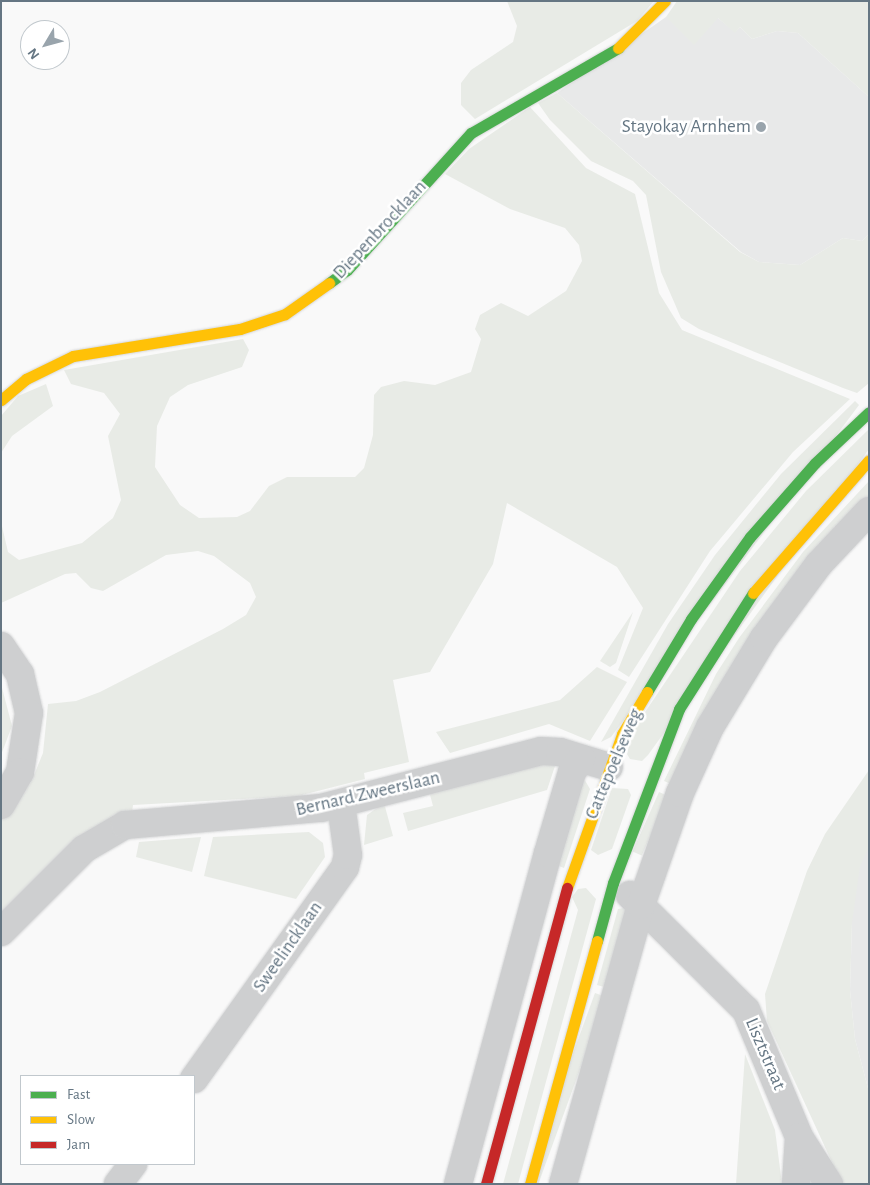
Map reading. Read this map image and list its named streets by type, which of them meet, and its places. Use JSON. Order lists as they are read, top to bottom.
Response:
{
  "streets": {
    "street": [
      "Diepenbrocklaan",
      "Cattepoelseweg",
      "Bernard Zweerslaan",
      "Sweelincklaan",
      "Lisztstraat"
    ]
  },
  "crossings": [
    ["Cattepoelseweg", "Bernard Zweerslaan"],
    ["Cattepoelseweg", "Lisztstraat"],
    ["Bernard Zweerslaan", "Sweelincklaan"]
  ],
  "places": ["Stayokay Arnhem"],
  "legend": ["Fast", "Slow", "Jam"],
  "north": "bottom left"
}
